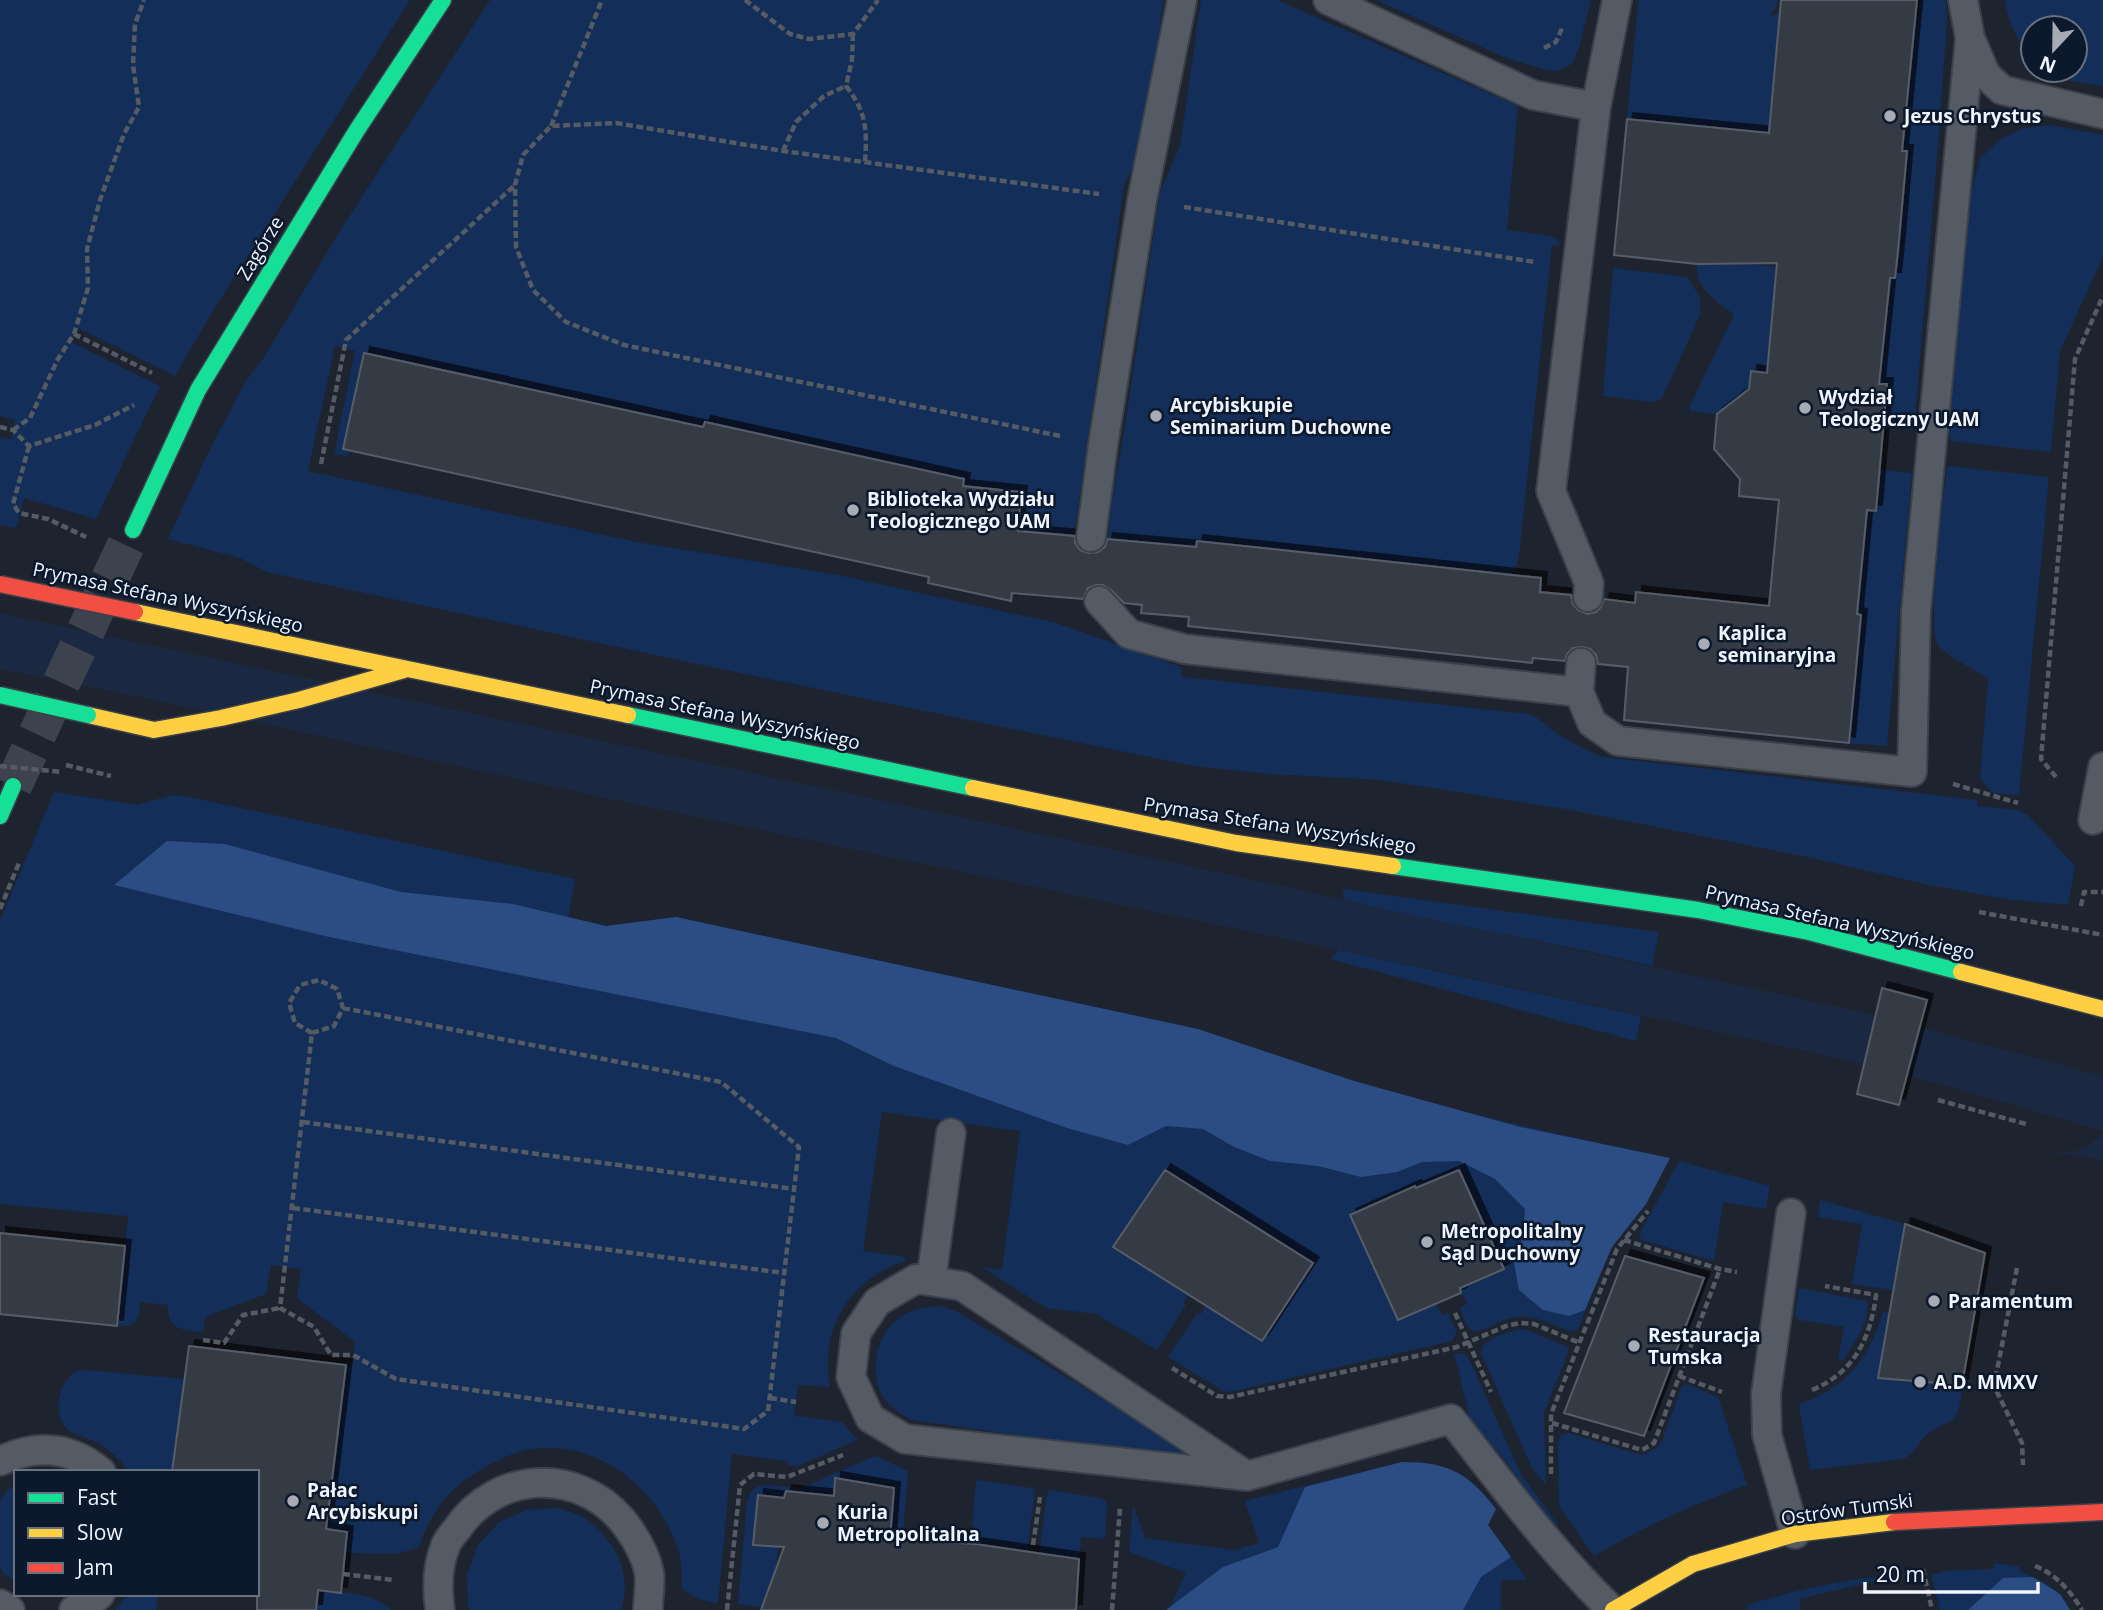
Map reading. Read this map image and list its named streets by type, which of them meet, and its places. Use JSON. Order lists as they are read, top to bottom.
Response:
{
  "streets": {
    "street": ["Zagórze", "Prymasa Stefana Wyszyńskiego", "Ostrów Tumski"]
  },
  "places": [
    "Jezus Chrystus",
    "Wydział Teologiczny UAM",
    "Arcybiskupie Seminarium Duchowne",
    "Biblioteka Wydziału Teologicznego UAM",
    "Kaplica seminaryjna",
    "Metropolitalny Sąd Duchowny",
    "Paramentum",
    "Restauracja Tumska",
    "A.D. MMXV",
    "Pałac Arcybiskupi",
    "Kuria Metropolitalna"
  ],
  "legend": ["Fast", "Slow", "Jam"],
  "scale_bar": "20 m",
  "north": "bottom"
}
